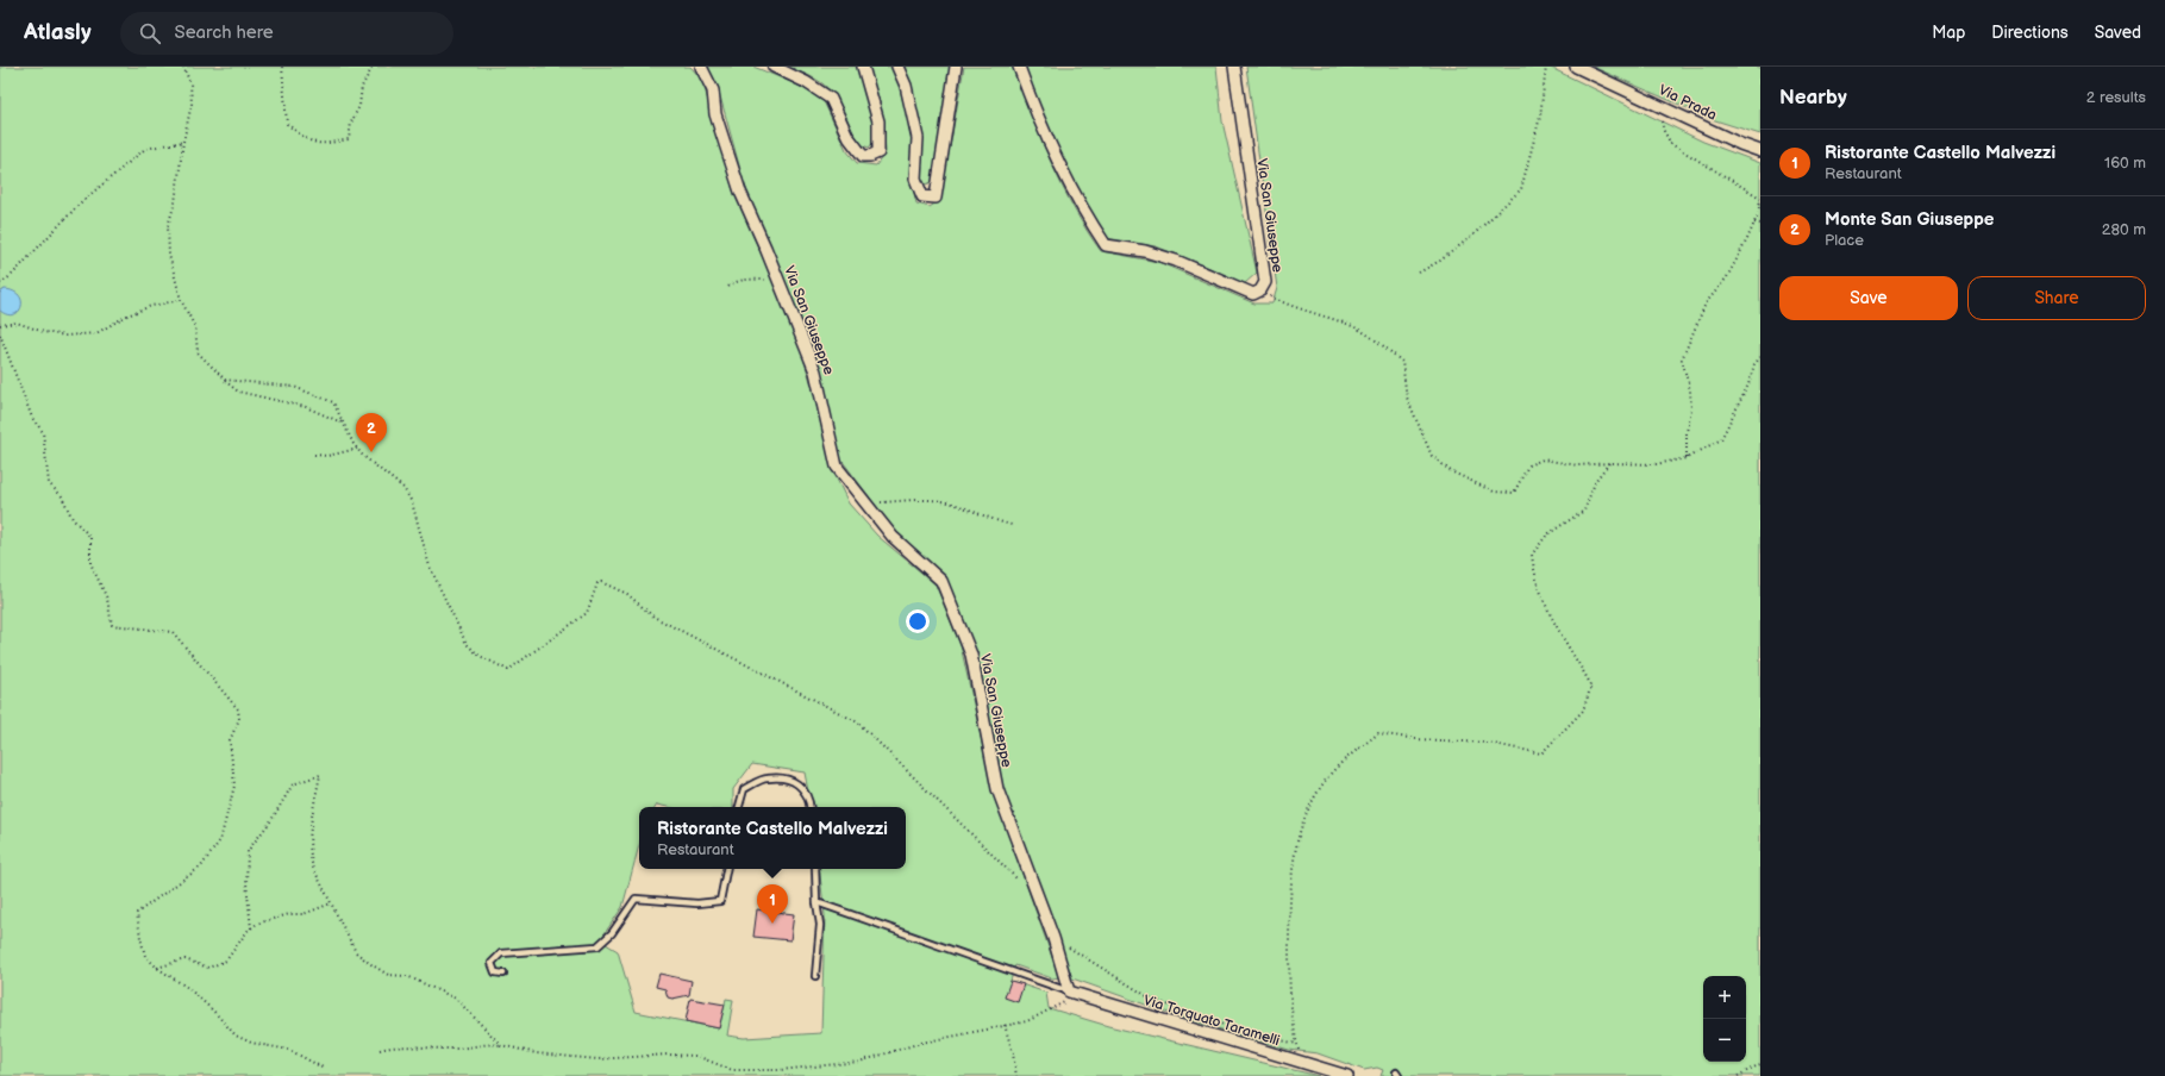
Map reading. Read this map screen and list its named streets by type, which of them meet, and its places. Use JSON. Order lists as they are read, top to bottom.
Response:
{
  "streets": {
    "street": ["Via Prada", "Via San Giuseppe", "Via Torquato Taramelli"]
  },
  "crossings": [
    ["Via San Giuseppe", "Via Torquato Taramelli"]
  ],
  "page": {
    "header": "Atlasly",
    "search": "Search here",
    "nav": ["Map", "Directions", "Saved"],
    "heading": ["Nearby", "2 results"],
    "list": [
      {
        "mark": "1",
        "name": "Ristorante Castello Malvezzi",
        "note": "Restaurant",
        "value": "160 m"
      },
      {
        "mark": "2",
        "name": "Monte San Giuseppe",
        "note": "Place",
        "value": "280 m"
      }
    ],
    "buttons": ["Save", "Share"],
    "pins": ["2", "1"],
    "popup": ["Ristorante Castello Malvezzi", "Restaurant"],
    "map_buttons": ["+", "−"]
  }
}
